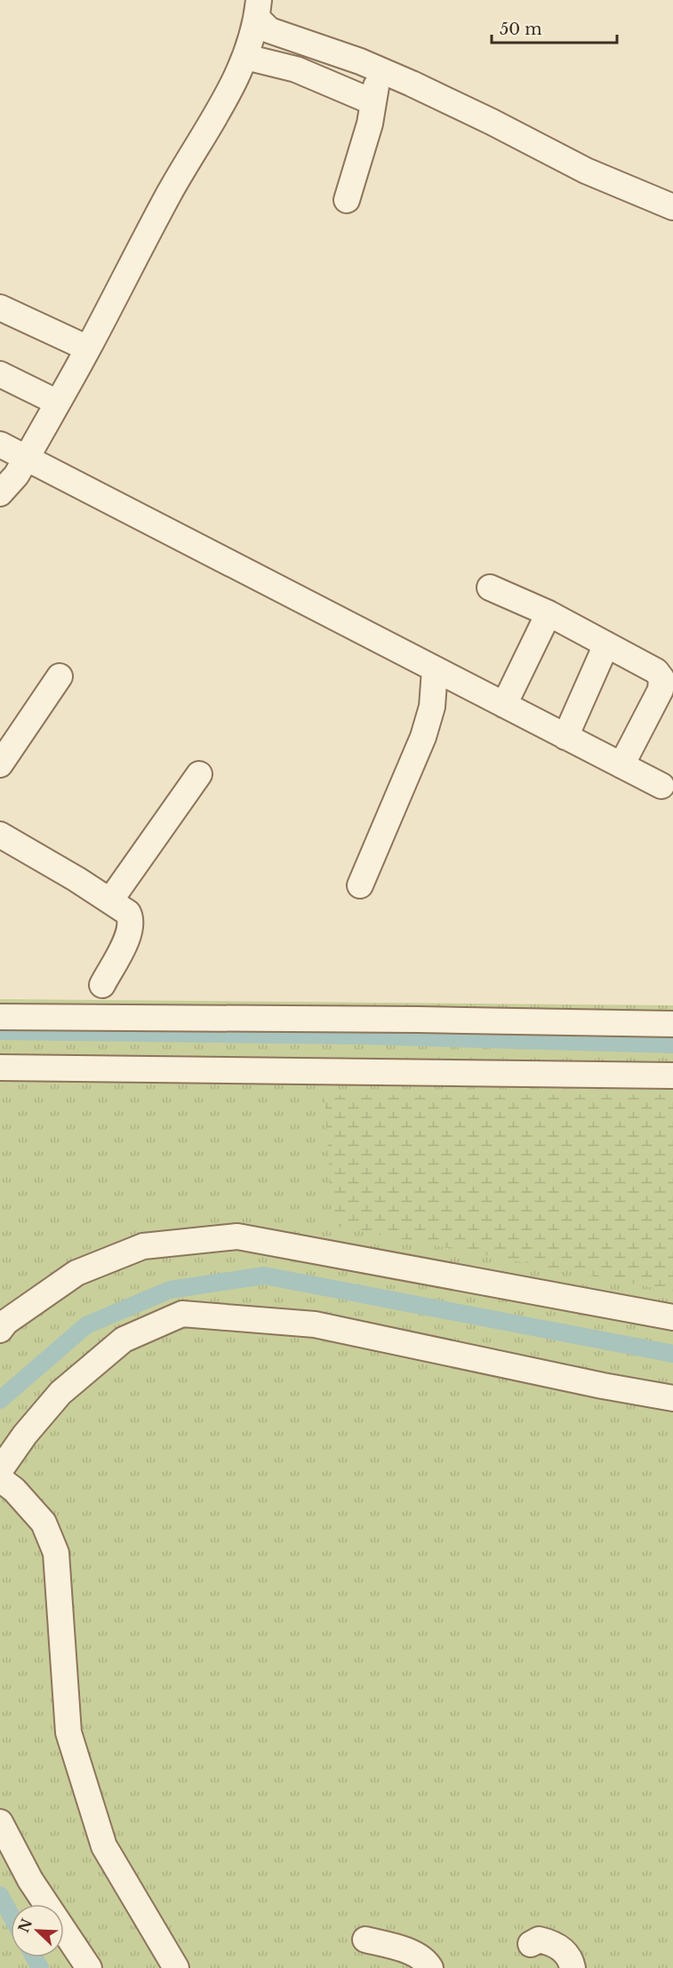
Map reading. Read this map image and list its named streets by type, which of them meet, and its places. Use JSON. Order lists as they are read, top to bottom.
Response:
{
  "scale_bar": "50 m",
  "north": "top left"
}
